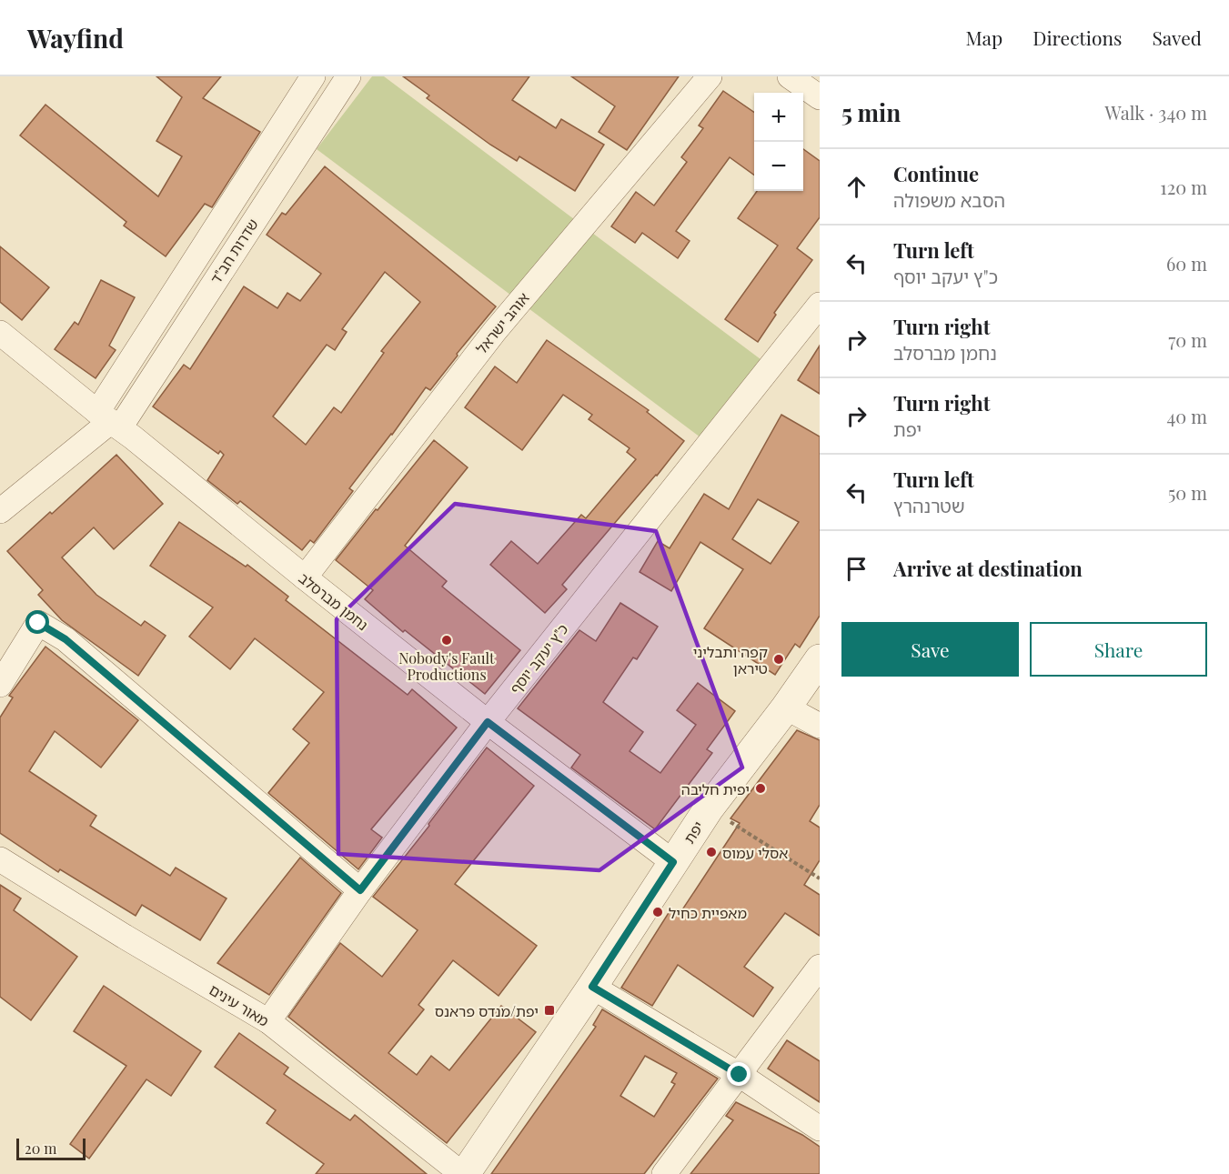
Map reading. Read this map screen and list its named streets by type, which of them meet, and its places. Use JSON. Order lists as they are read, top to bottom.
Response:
{
  "streets": {
    "street": [
      "שדרות חב\"ד",
      "אוהב ישראל",
      "נחמן מברסלב",
      "כ\"ץ יעקב יוסף",
      "יפת",
      "מאור עינים"
    ]
  },
  "crossings": [
    ["שדרות חב\"ד", "נחמן מברסלב"],
    ["אוהב ישראל", "נחמן מברסלב"],
    ["נחמן מברסלב", "כ\"ץ יעקב יוסף"],
    ["נחמן מברסלב", "יפת"],
    ["כ\"ץ יעקב יוסף", "מאור עינים"],
    ["יפת", "מאור עינים"]
  ],
  "places": {
    "other": [
      "Nobody's Fault Productions",
      "קפה ותבליני טיראן",
      "יפית חליבה",
      "אסלי עמוס",
      "מאפיית כחיל"
    ],
    "transit": ["יפת/מנדס פראנס"]
  },
  "scale_bar": "20 m",
  "page": {
    "header": "Wayfind",
    "nav": ["Map", "Directions", "Saved"],
    "heading": ["5 min", "Walk · 340 m"],
    "map_buttons": ["+", "−"],
    "list": [
      ["Continue", "הסבא משפולה", "120 m"],
      ["Turn left", "כ\"ץ יעקב יוסף", "60 m"],
      ["Turn right", "נחמן מברסלב", "70 m"],
      ["Turn right", "יפת", "40 m"],
      ["Turn left", "שטרנהרץ", "50 m"],
      "Arrive at destination"
    ],
    "buttons": ["Save", "Share"],
    "scale": "20 m"
  }
}
